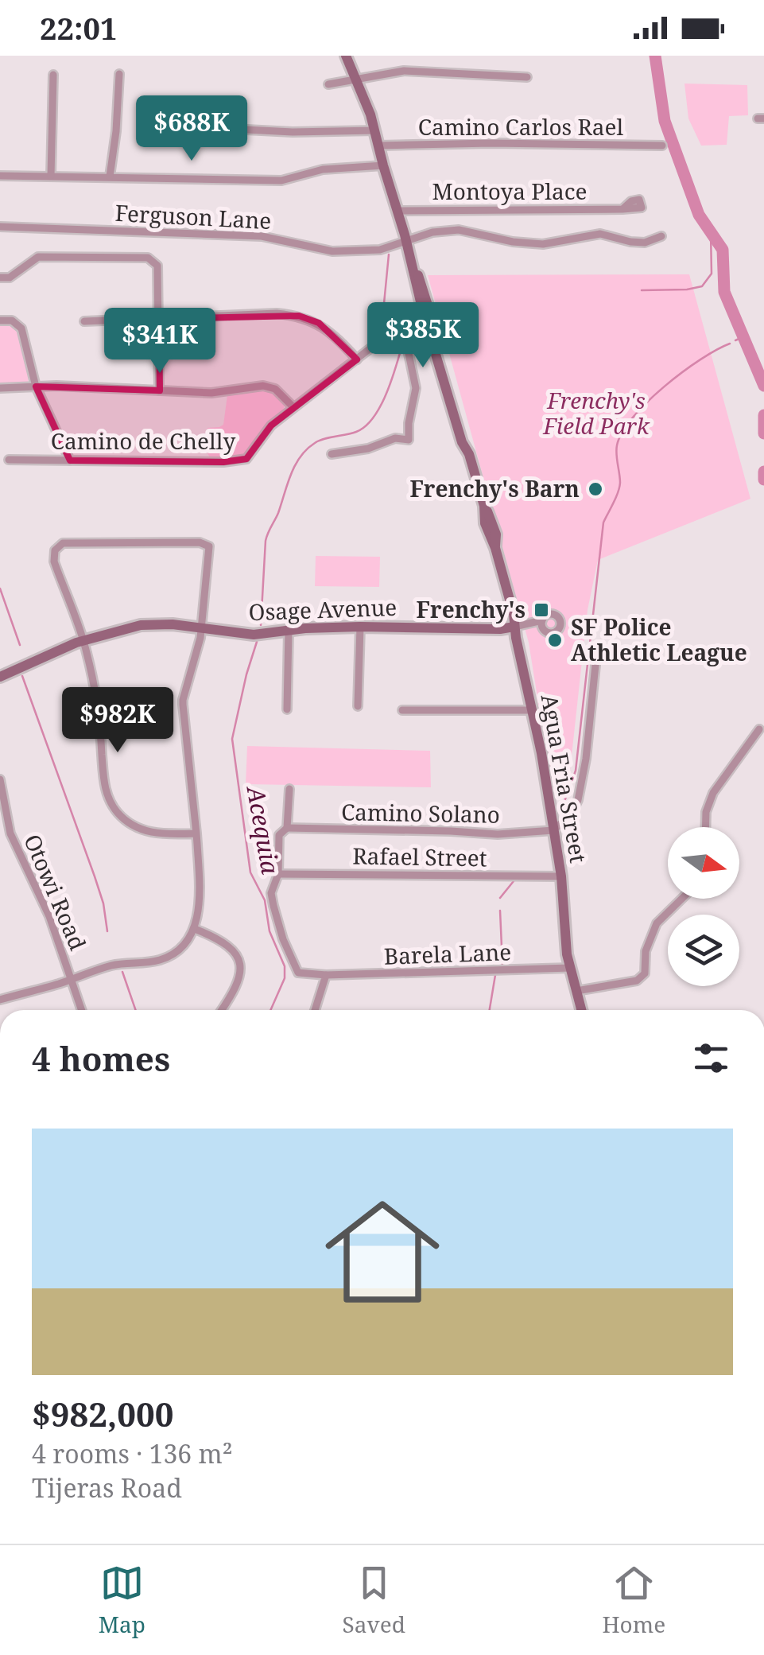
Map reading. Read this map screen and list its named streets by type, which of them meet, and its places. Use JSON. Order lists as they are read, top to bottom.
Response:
{
  "streets": {
    "street": [
      "Camino Carlos Rael",
      "Montoya Place",
      "Ferguson Lane",
      "Camino de Chelly",
      "Osage Avenue",
      "Agua Fria Street",
      "Camino Solano",
      "Rafael Street",
      "Otowi Road",
      "Barela Lane"
    ]
  },
  "crossings": [
    ["Camino Carlos Rael", "Agua Fria Street"],
    ["Montoya Place", "Agua Fria Street"],
    ["Ferguson Lane", "Agua Fria Street"],
    ["Camino de Chelly", "Agua Fria Street"],
    ["Osage Avenue", "Agua Fria Street"],
    ["Agua Fria Street", "Camino Solano"],
    ["Agua Fria Street", "Rafael Street"],
    ["Agua Fria Street", "Barela Lane"]
  ],
  "water": ["Acequia"],
  "parks": ["Frenchy's Field Park"],
  "places": {
    "other": ["Frenchy's Barn", "SF Police Athletic League"],
    "transit": ["Frenchy's"]
  },
  "north": "right",
  "page": {
    "status": "22:01",
    "price": [
      "$688K",
      "$385K",
      "$341K",
      "$982K"
    ],
    "heading": "4 homes",
    "list": [
      {
        "name": "$982,000",
        "note": "4 rooms · 136 m² · Tijeras Road"
      }
    ],
    "tabs": ["Map", "Saved", "Home"]
  }
}
